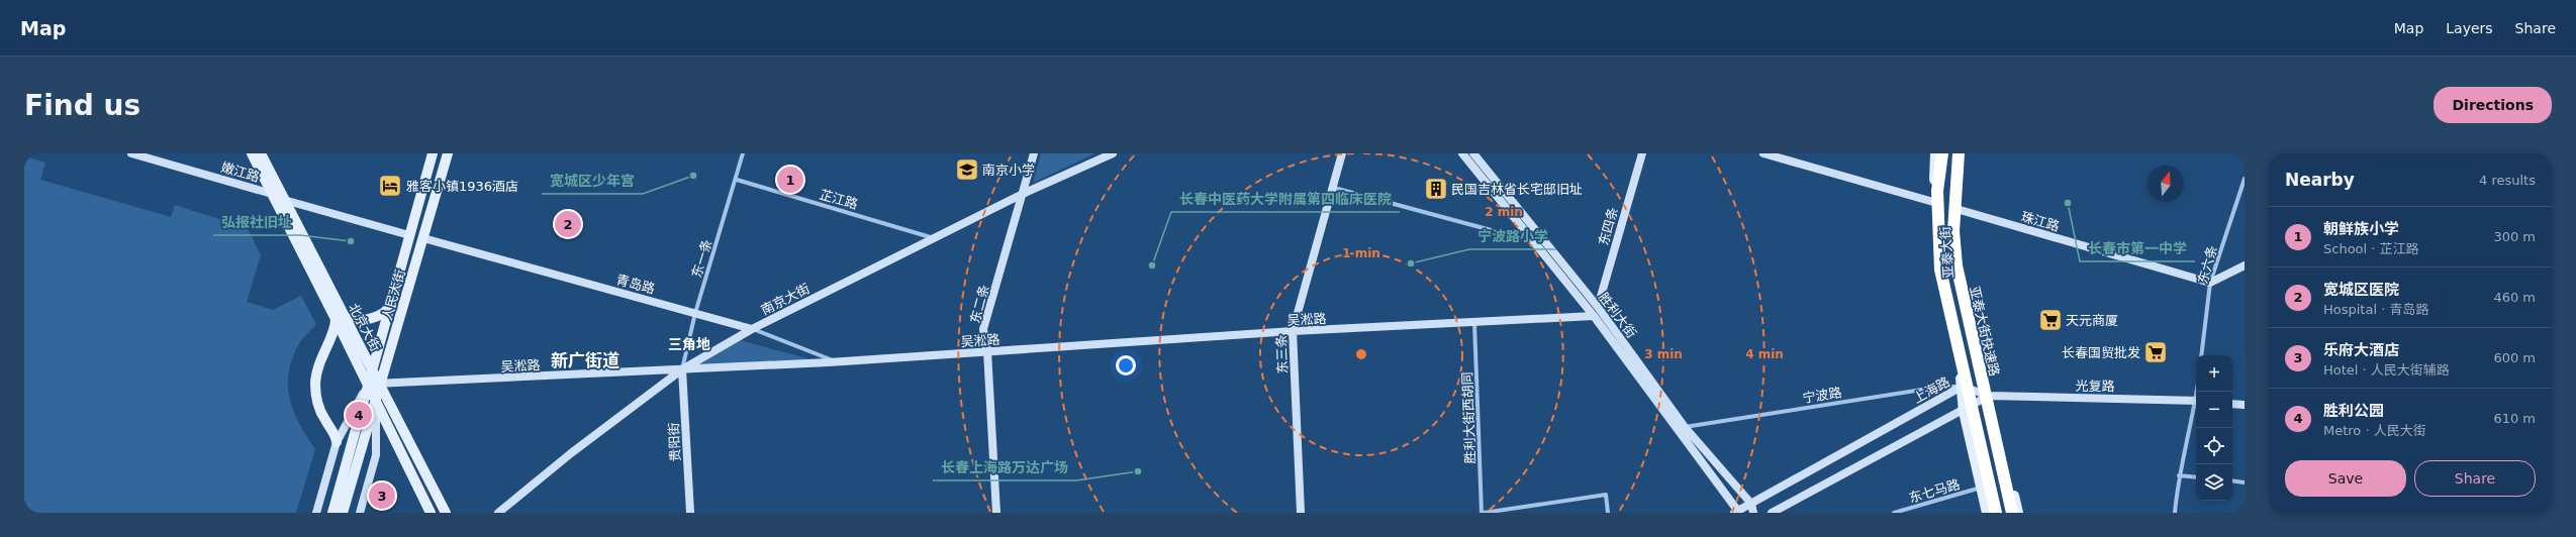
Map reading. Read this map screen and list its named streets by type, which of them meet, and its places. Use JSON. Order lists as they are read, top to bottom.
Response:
{
  "streets": {
    "highway": ["亚泰大街快速路"],
    "main road": ["亚泰大街", "人民大街", "北京大街"],
    "street": [
      "嫩江路",
      "芷江路",
      "珠江路",
      "东四条",
      "东一条",
      "东六条",
      "青岛路",
      "南京大街",
      "东二条",
      "胜利大街",
      "吴淞路",
      "东三条",
      "光复路",
      "上海路",
      "宁波路",
      "胜利大街西胡同",
      "贵阳街",
      "东七马路"
    ]
  },
  "crossings": [
    ["嫩江路", "北京大街"],
    ["芷江路", "东一条"],
    ["芷江路", "南京大街"],
    ["珠江路", "亚泰大街"],
    ["珠江路", "东六条"],
    ["东四条", "胜利大街"],
    ["亚泰大街", "光复路"],
    ["亚泰大街", "上海路"],
    ["亚泰大街", "宁波路"],
    ["亚泰大街", "东七马路"],
    ["东一条", "青岛路"],
    ["东一条", "南京大街"],
    ["东一条", "吴淞路"],
    ["东一条", "贵阳街"],
    ["青岛路", "人民大街"],
    ["青岛路", "南京大街"],
    ["青岛路", "吴淞路"],
    ["人民大街", "吴淞路"],
    ["人民大街", "北京大街"],
    ["南京大街", "东二条"],
    ["南京大街", "吴淞路"],
    ["南京大街", "贵阳街"],
    ["东二条", "吴淞路"],
    ["胜利大街", "吴淞路"],
    ["胜利大街", "上海路"],
    ["胜利大街", "宁波路"],
    ["吴淞路", "北京大街"],
    ["吴淞路", "东三条"],
    ["吴淞路", "胜利大街西胡同"],
    ["吴淞路", "贵阳街"],
    ["光复路", "上海路"],
    ["上海路", "宁波路"]
  ],
  "districts": ["三角地", "新广街道"],
  "places": {
    "school or university": ["南京小学"],
    "other": [
      "宽城区少年宫",
      "长春市第一中学",
      "弘报社旧址",
      "宁波路小学",
      "长春中医药大学附属第四临床医院",
      "长春上海路万达广场"
    ],
    "hotel": ["雅客小镇1936酒店"],
    "building": ["民国吉林省长宅邸旧址"],
    "supermarket": ["天元商厦", "长春国贸批发"]
  },
  "north": "top",
  "page": {
    "header": "Map",
    "nav": ["Map", "Layers", "Share"],
    "buttons": [
      "Directions",
      ["Save", "Share"]
    ],
    "title": "Find us",
    "heading": ["Nearby", "4 results"],
    "pins": [
      "1",
      "2",
      "4",
      "3"
    ],
    "list": [
      {
        "mark": "1",
        "name": "朝鲜族小学",
        "note": "School · 芷江路",
        "value": "300 m"
      },
      {
        "mark": "2",
        "name": "宽城区医院",
        "note": "Hospital · 青岛路",
        "value": "460 m"
      },
      {
        "mark": "3",
        "name": "乐府大酒店",
        "note": "Hotel · 人民大街辅路",
        "value": "600 m"
      },
      {
        "mark": "4",
        "name": "胜利公园",
        "note": "Metro · 人民大街",
        "value": "610 m"
      }
    ],
    "map_buttons": ["+", "−"]
  },
  "rings": [
    "2 min",
    "1 min",
    "3 min",
    "4 min"
  ]
}
